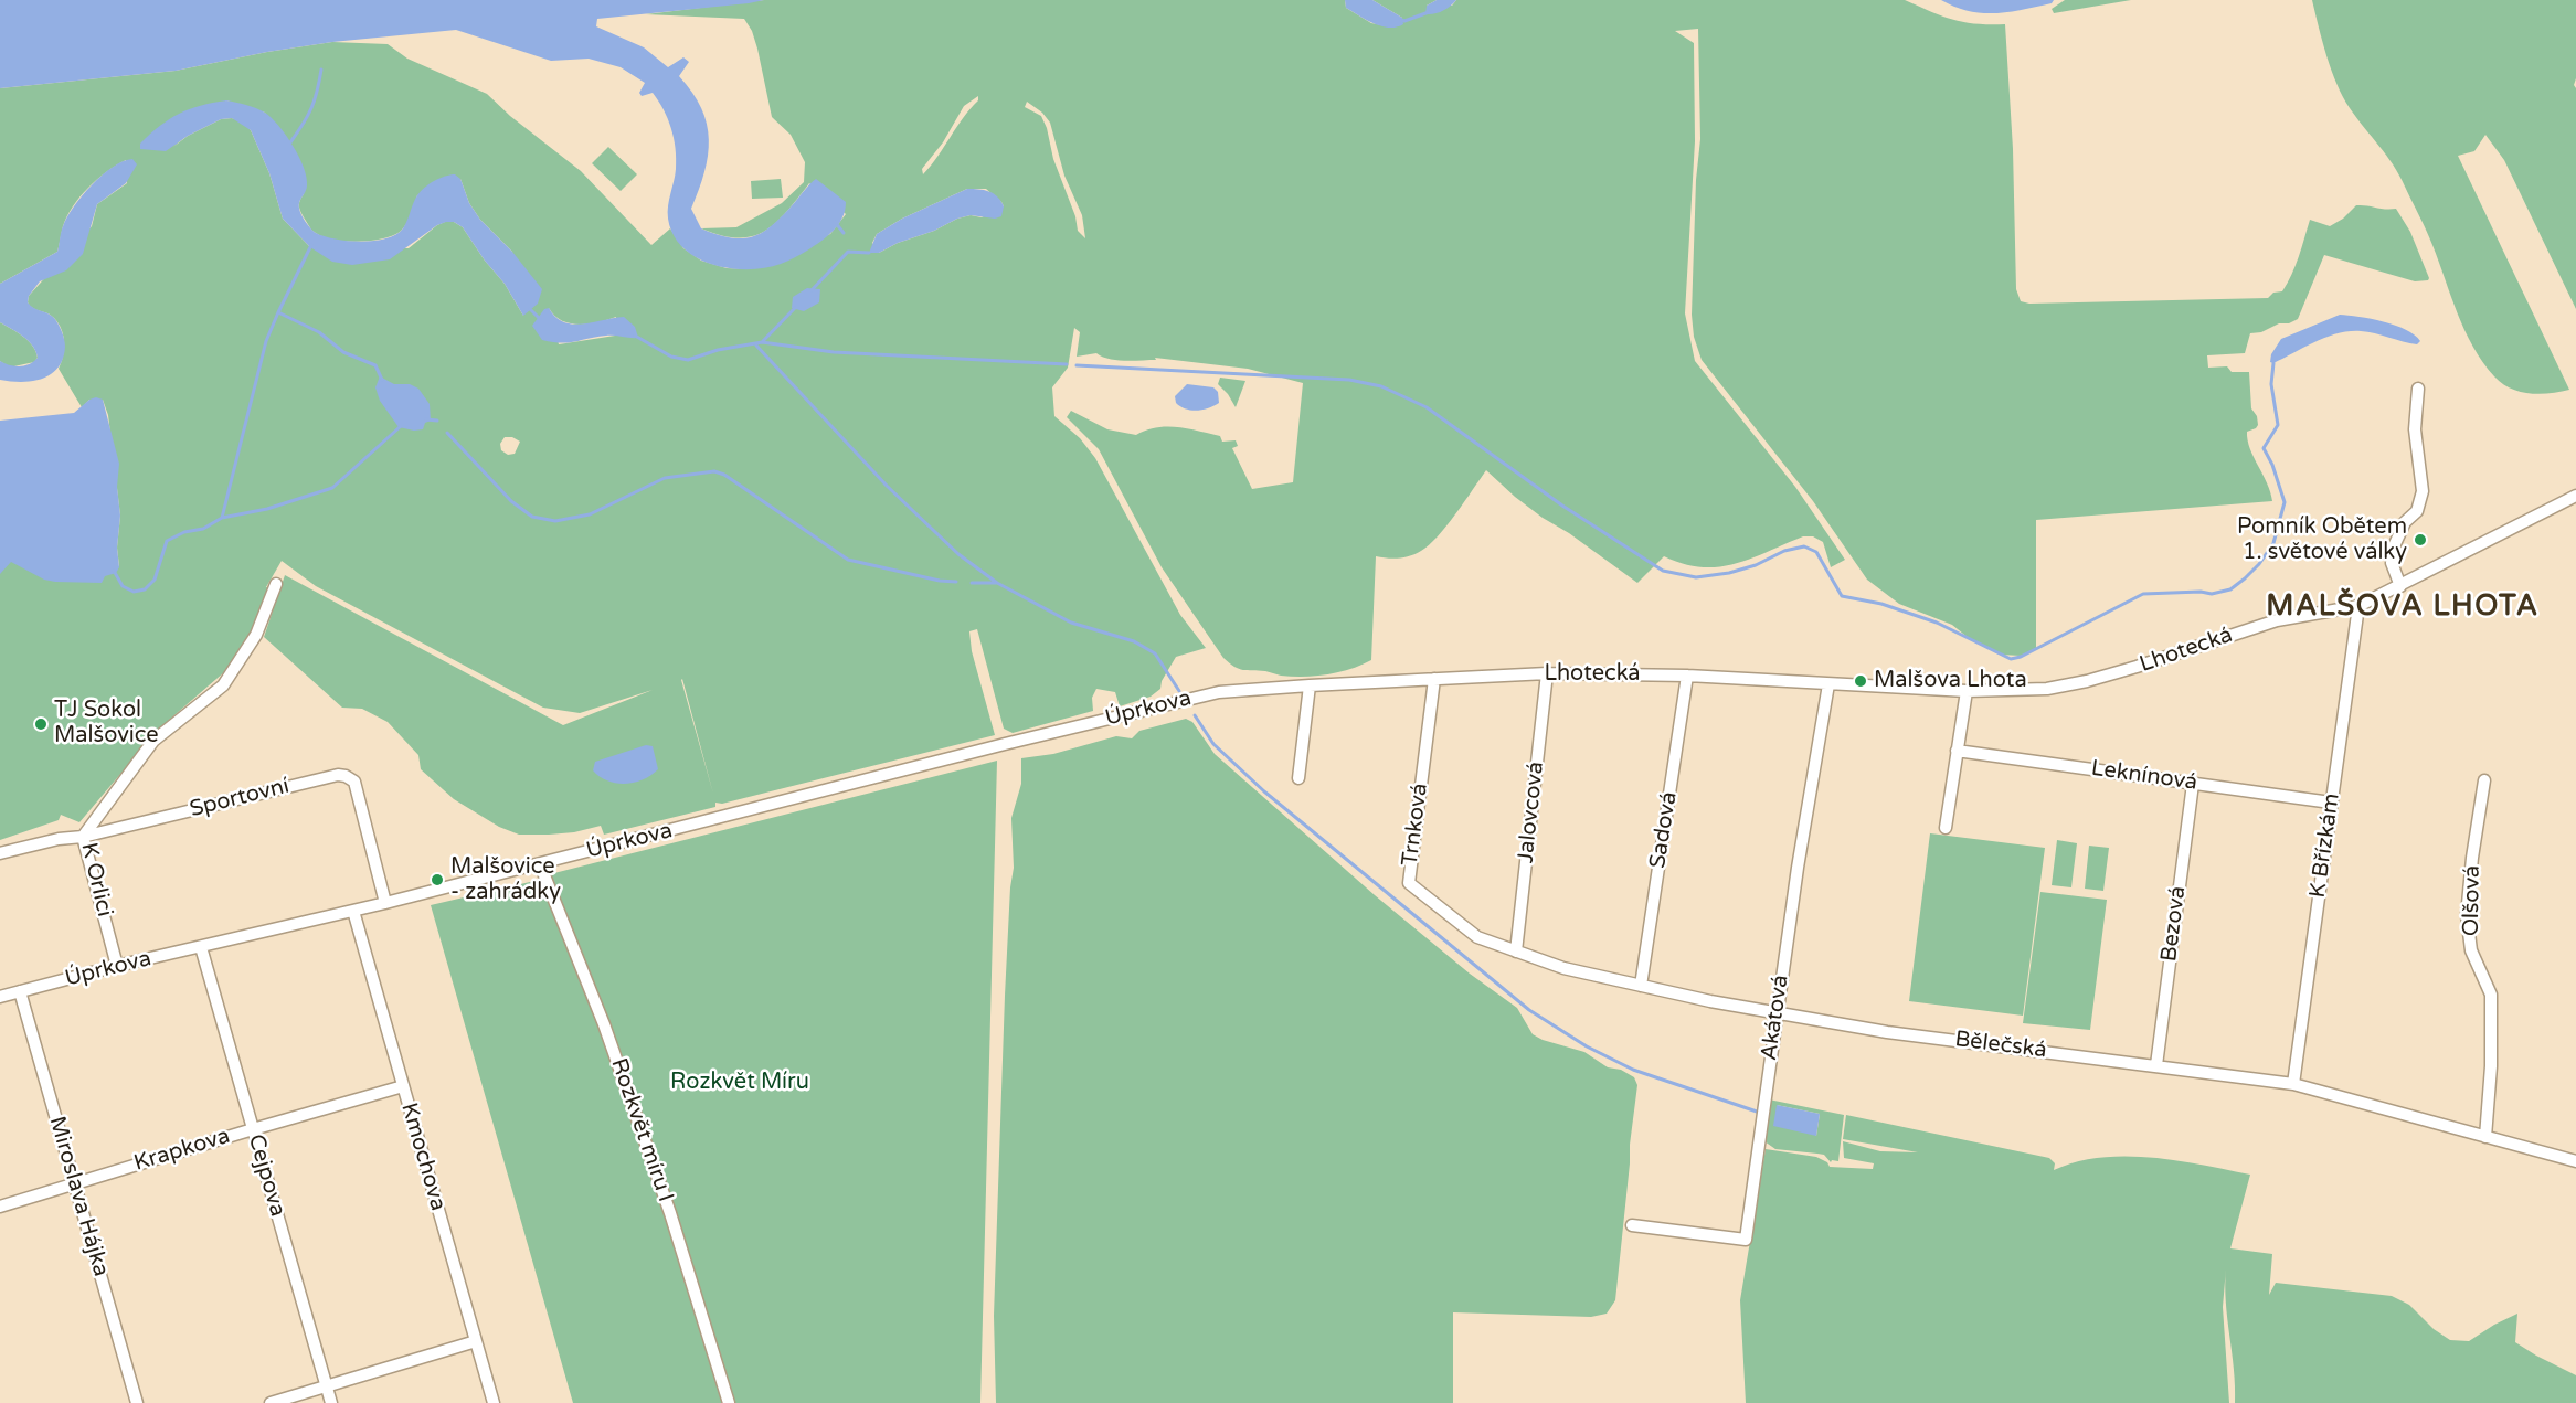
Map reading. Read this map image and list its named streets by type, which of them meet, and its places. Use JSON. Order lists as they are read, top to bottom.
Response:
{
  "streets": {
    "street": [
      "Lhotecká",
      "Úprkova",
      "Leknínová",
      "Sportovní",
      "Jalovcová",
      "Trnková",
      "Sadová",
      "K Břízkám",
      "K Orlici",
      "Olšová",
      "Bezová",
      "Akátová",
      "Bělečská",
      "Rozkvět míru I",
      "Krapkova",
      "Kmochova",
      "Cejpova",
      "Miroslava Hájka"
    ]
  },
  "crossings": [
    ["Lhotecká", "Úprkova"],
    ["Lhotecká", "Jalovcová"],
    ["Lhotecká", "Trnková"],
    ["Lhotecká", "Sadová"],
    ["Lhotecká", "K Břízkám"],
    ["Lhotecká", "Akátová"],
    ["Úprkova", "Sportovní"],
    ["Úprkova", "K Orlici"],
    ["Úprkova", "Rozkvět míru I"],
    ["Úprkova", "Kmochova"],
    ["Úprkova", "Cejpova"],
    ["Úprkova", "Miroslava Hájka"],
    ["Leknínová", "K Břízkám"],
    ["Leknínová", "Bezová"],
    ["Sportovní", "K Orlici"],
    ["Jalovcová", "Trnková"],
    ["Jalovcová", "Bělečská"],
    ["Trnková", "Bělečská"],
    ["Sadová", "Bělečská"],
    ["K Břízkám", "Bělečská"],
    ["Olšová", "Bělečská"],
    ["Bezová", "Bělečská"],
    ["Akátová", "Bělečská"],
    ["Krapkova", "Kmochova"],
    ["Krapkova", "Cejpova"],
    ["Krapkova", "Miroslava Hájka"]
  ],
  "districts": ["MALŠOVA LHOTA"],
  "parks": ["Rozkvět Míru"],
  "places": [
    "Pomník Obětem 1. světové války",
    "Malšova Lhota",
    "TJ Sokol Malšovice",
    "Malšovice - zahrádky"
  ]
}
